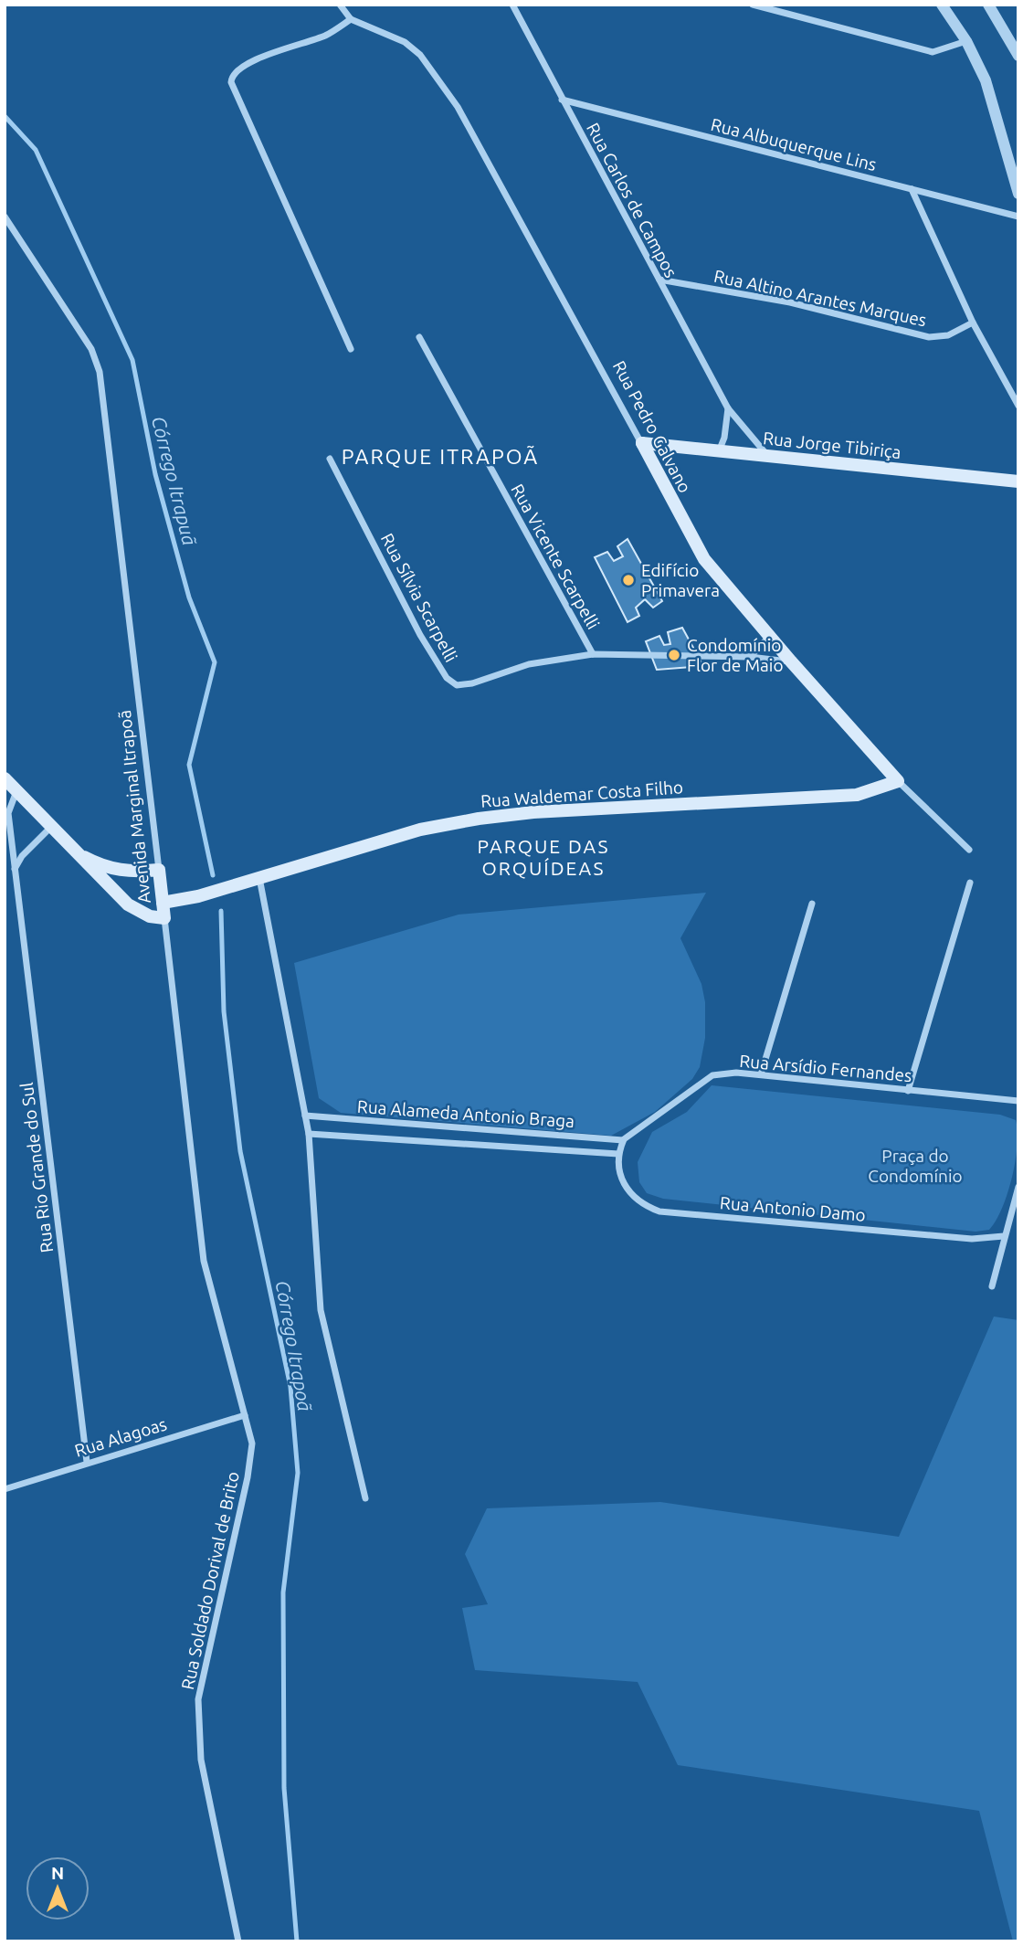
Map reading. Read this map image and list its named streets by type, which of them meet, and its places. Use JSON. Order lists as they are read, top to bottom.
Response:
{
  "streets": {
    "main road": [
      "Rua Pedro Galvano",
      "Rua Jorge Tibiriça",
      "Rua Waldemar Costa Filho",
      "Avenida Marginal Itrapoã"
    ],
    "street": [
      "Rua Albuquerque Lins",
      "Rua Carlos de Campos",
      "Rua Altino Arantes Marques",
      "Rua Vicente Scarpelli",
      "Rua Sílvia Scarpelli",
      "Rua Arsídio Fernandes",
      "Rua Alameda Antonio Braga",
      "Rua Rio Grande do Sul",
      "Rua Antonio Damo",
      "Rua Alagoas",
      "Rua Soldado Dorival de Brito"
    ]
  },
  "crossings": [
    ["Rua Albuquerque Lins", "Rua Carlos de Campos"],
    ["Rua Carlos de Campos", "Rua Altino Arantes Marques"],
    ["Rua Carlos de Campos", "Rua Jorge Tibiriça"],
    ["Rua Pedro Galvano", "Rua Jorge Tibiriça"],
    ["Rua Pedro Galvano", "Rua Sílvia Scarpelli"],
    ["Rua Pedro Galvano", "Rua Waldemar Costa Filho"],
    ["Rua Vicente Scarpelli", "Rua Sílvia Scarpelli"],
    ["Rua Waldemar Costa Filho", "Avenida Marginal Itrapoã"],
    ["Avenida Marginal Itrapoã", "Rua Alagoas"],
    ["Avenida Marginal Itrapoã", "Rua Soldado Dorival de Brito"],
    ["Rua Arsídio Fernandes", "Rua Alameda Antonio Braga"],
    ["Rua Alameda Antonio Braga", "Rua Antonio Damo"],
    ["Rua Rio Grande do Sul", "Rua Alagoas"],
    ["Rua Alagoas", "Rua Soldado Dorival de Brito"]
  ],
  "districts": ["PARQUE ITRAPOÃ", "PARQUE DAS ORQUÍDEAS"],
  "water": ["Córrego Itrapuã", "Córrego Itrapoã"],
  "parks": ["Praça do Condomínio"],
  "places": ["Edifício Primavera", "Condomínio Flor de Maio"],
  "north": "top"
}
